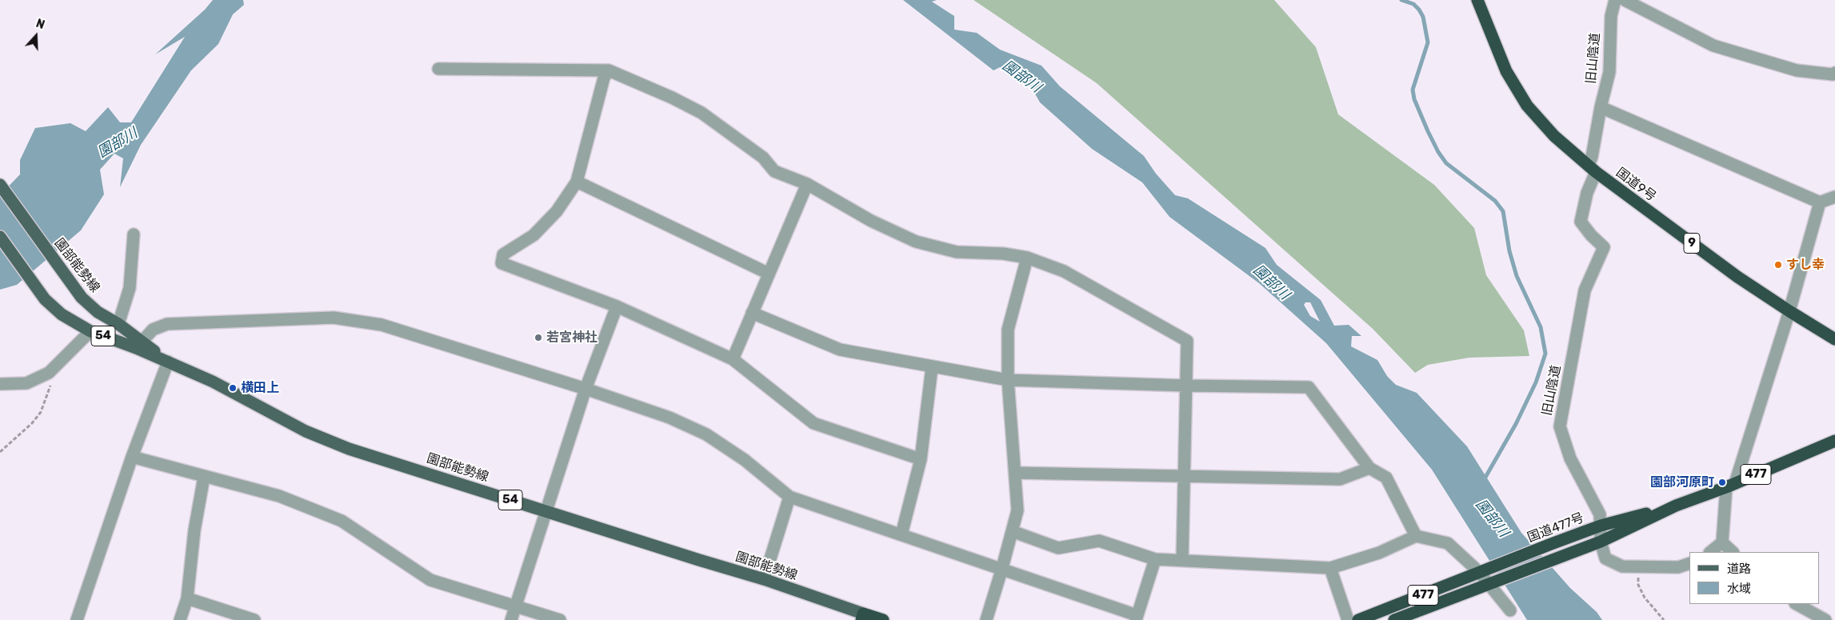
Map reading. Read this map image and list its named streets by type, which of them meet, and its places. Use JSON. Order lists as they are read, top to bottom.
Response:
{
  "streets": {
    "highway": [
      "国道9号",
      "9",
      "477",
      "国道477号"
    ],
    "main road": ["園部能勢線", "54"],
    "street": ["旧山陰道"]
  },
  "crossings": [
    ["旧山陰道", "国道9号"],
    ["旧山陰道", "国道477号"]
  ],
  "water": ["園部川"],
  "places": [
    "すし幸",
    "若宮神社",
    "横田上",
    "園部河原町"
  ],
  "legend": ["道路", "水域"],
  "north": "top"
}
